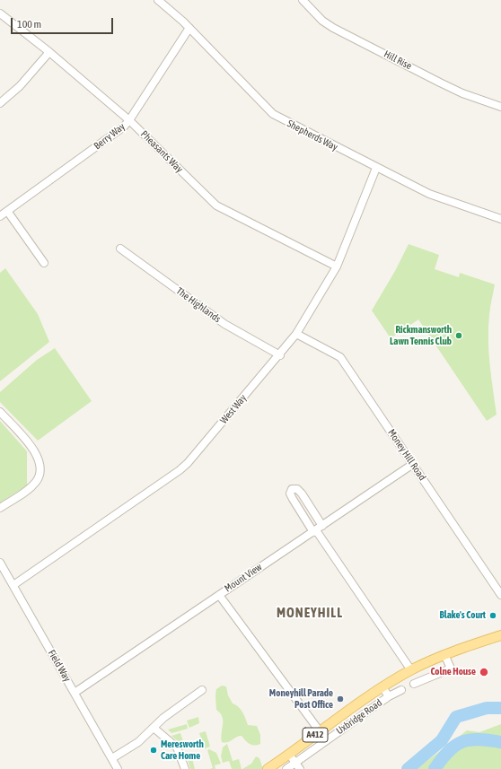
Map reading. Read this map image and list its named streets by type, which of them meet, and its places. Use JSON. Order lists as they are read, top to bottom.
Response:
{
  "streets": {
    "main road": ["Uxbridge Road", "A412"],
    "street": [
      "Hill Rise",
      "Shepherds Way",
      "Berry Way",
      "Pheasants Way",
      "The Highlands",
      "West Way",
      "Money Hill Road",
      "Mount View",
      "Field Way"
    ]
  },
  "crossings": [
    ["Shepherds Way", "Berry Way"],
    ["Shepherds Way", "West Way"],
    ["Berry Way", "Pheasants Way"],
    ["Pheasants Way", "West Way"],
    ["The Highlands", "West Way"],
    ["West Way", "Money Hill Road"],
    ["West Way", "Field Way"],
    ["Money Hill Road", "Mount View"],
    ["Mount View", "Field Way"],
    ["Uxbridge Road", "A412"]
  ],
  "districts": ["MONEYHILL"],
  "places": [
    "Rickmansworth Lawn Tennis Club",
    "Blake's Court",
    "Colne House",
    "Moneyhill Parade Post Office",
    "Meresworth Care Home"
  ],
  "scale_bar": "100 m"
}
